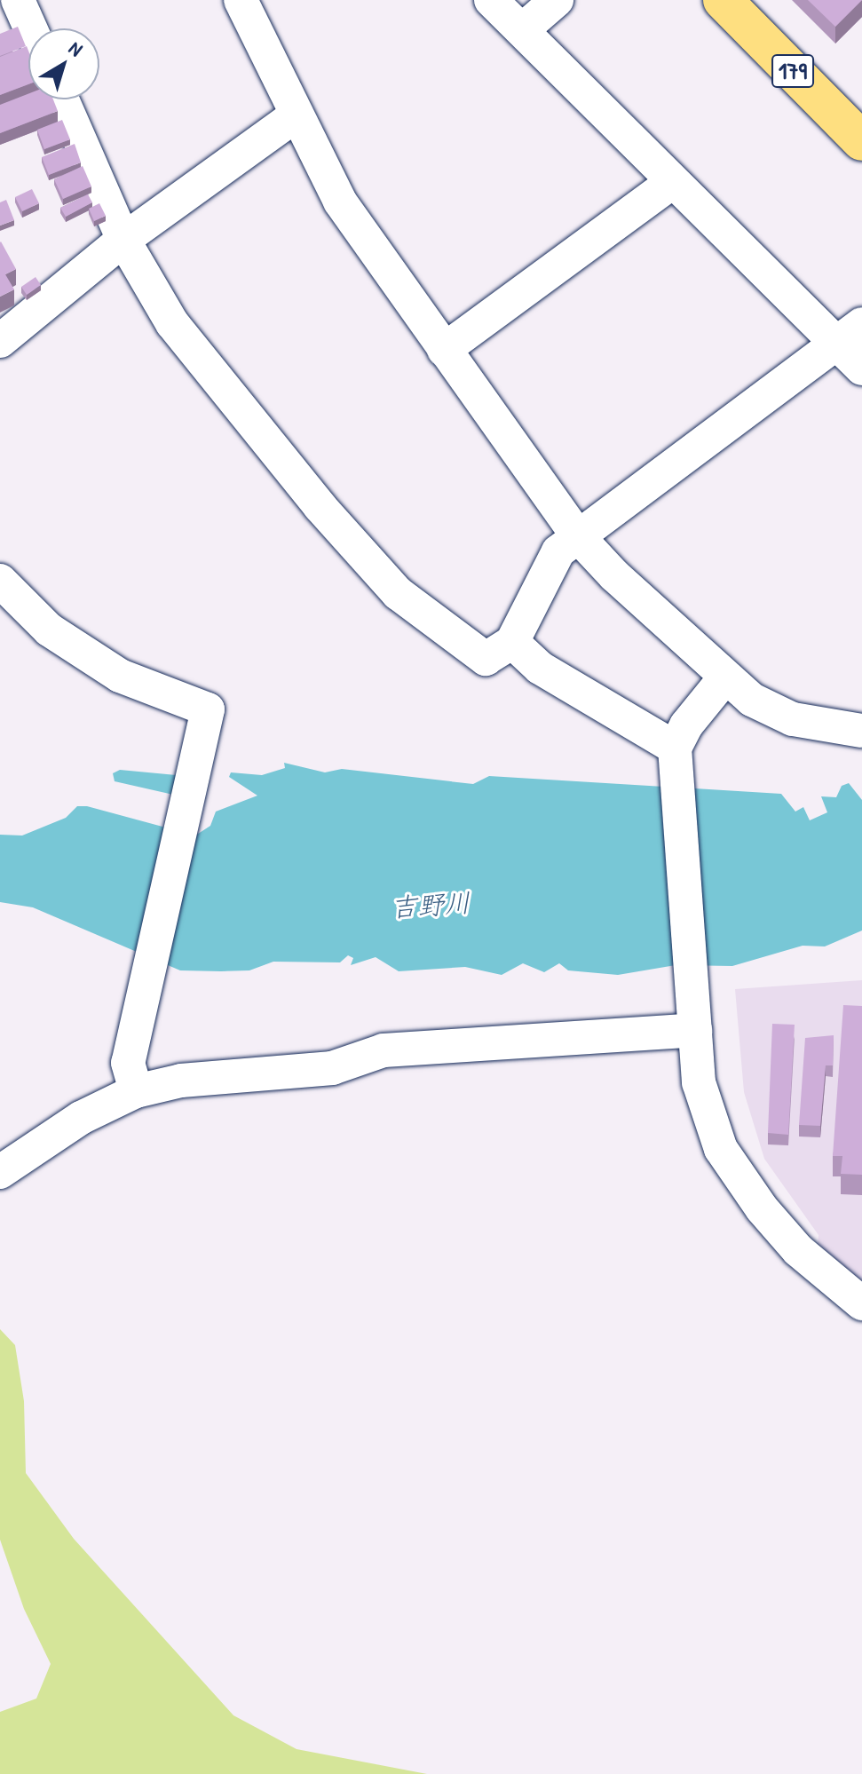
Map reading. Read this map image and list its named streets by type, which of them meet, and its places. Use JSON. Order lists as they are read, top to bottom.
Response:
{
  "streets": {
    "highway": ["179"]
  },
  "water": ["吉野川"],
  "north": "top right"
}
